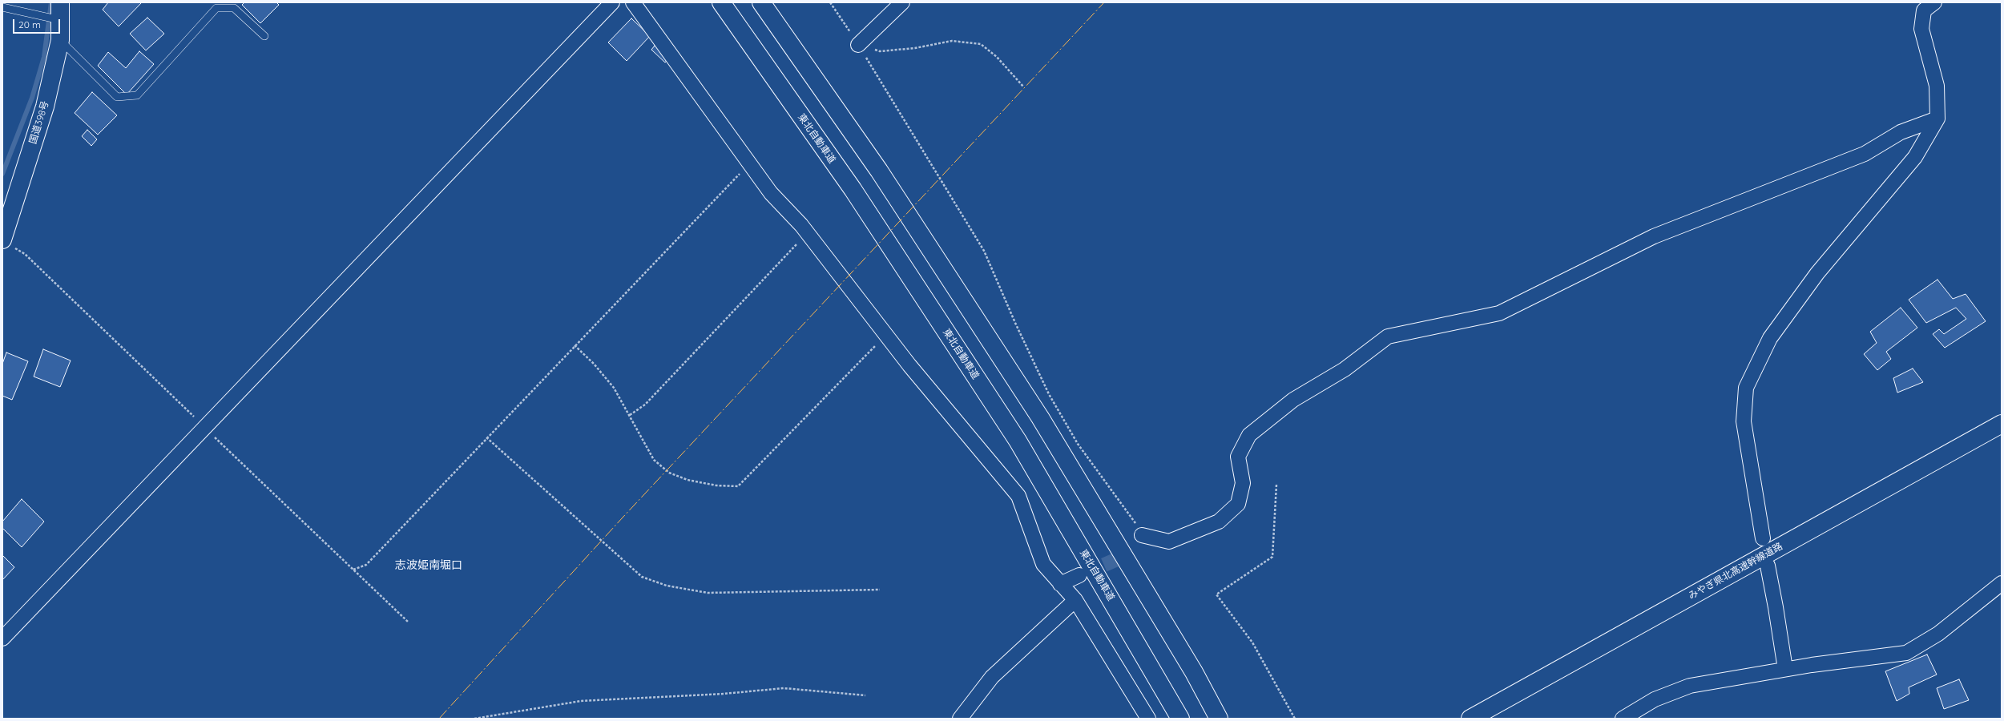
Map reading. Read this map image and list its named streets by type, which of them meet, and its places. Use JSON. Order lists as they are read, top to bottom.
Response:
{
  "streets": {
    "main road": ["国道398号", "東北自動車道", "みやぎ県北高速幹線道路"]
  },
  "districts": ["志波姫南堀口"],
  "scale_bar": "20 m"
}
